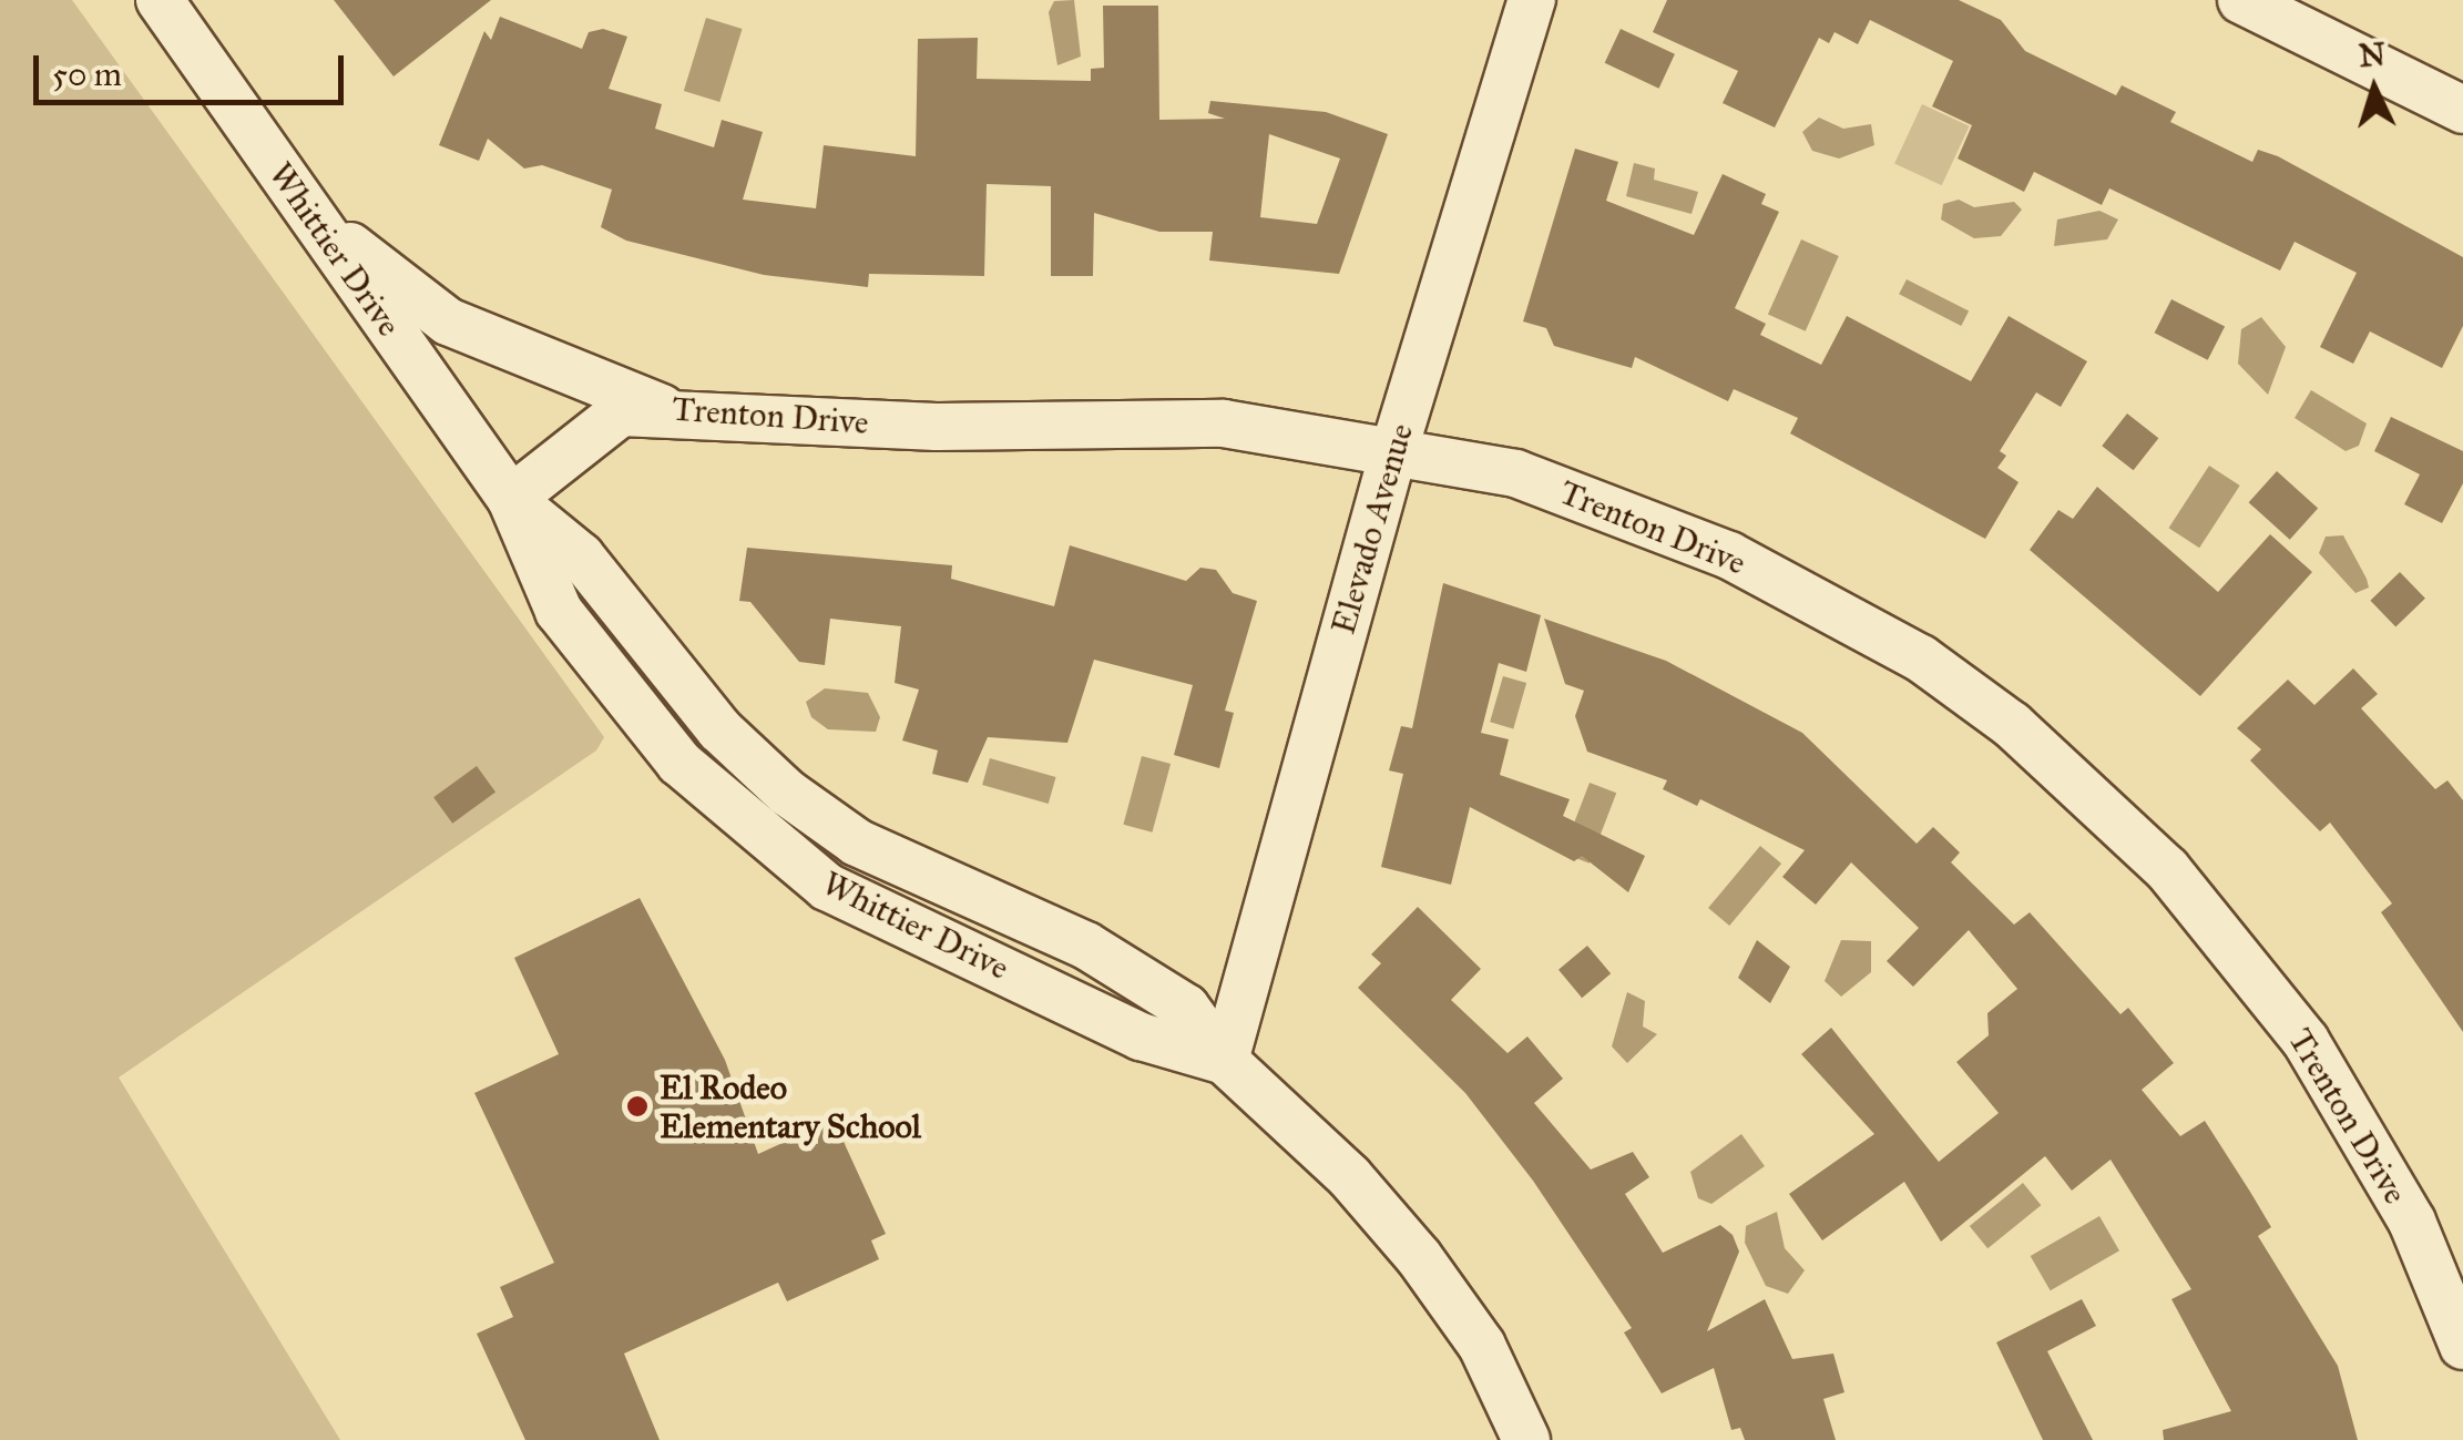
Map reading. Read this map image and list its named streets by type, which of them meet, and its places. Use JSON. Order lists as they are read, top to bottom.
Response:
{
  "streets": {
    "street": ["Whittier Drive", "Trenton Drive", "Elevado Avenue"]
  },
  "crossings": [
    ["Whittier Drive", "Trenton Drive"],
    ["Whittier Drive", "Elevado Avenue"],
    ["Trenton Drive", "Elevado Avenue"]
  ],
  "places": ["El Rodeo Elementary School"],
  "scale_bar": "50 m",
  "north": "top"
}
